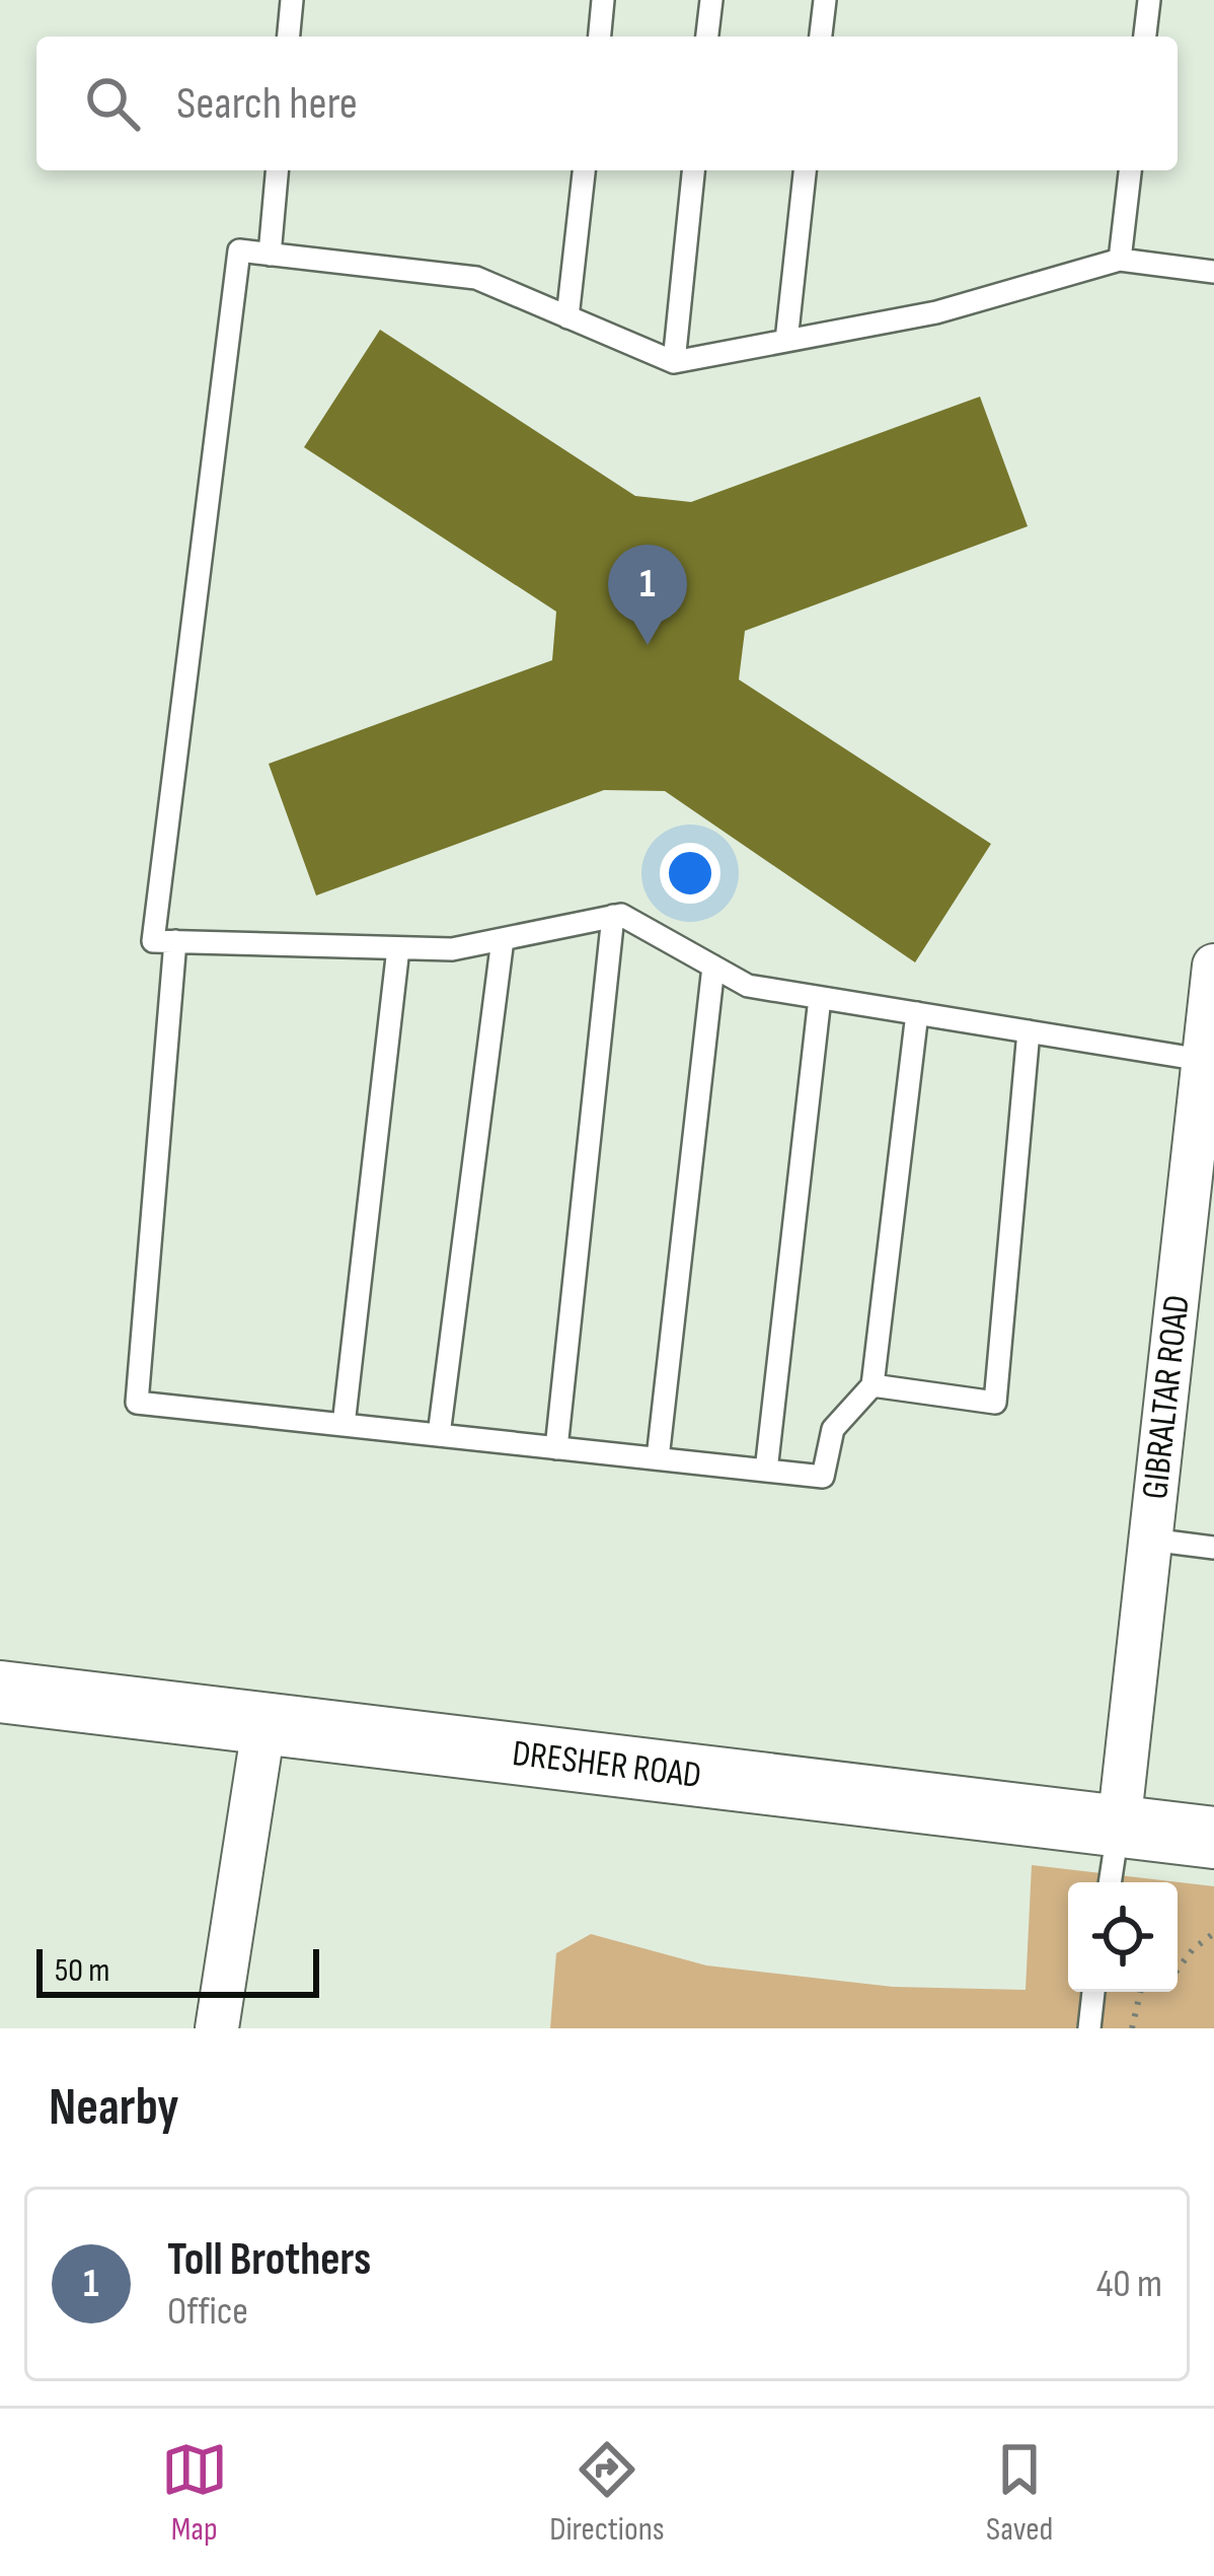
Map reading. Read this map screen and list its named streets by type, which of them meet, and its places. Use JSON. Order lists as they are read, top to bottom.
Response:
{
  "streets": {
    "main road": ["DRESHER ROAD"],
    "street": ["GIBRALTAR ROAD"]
  },
  "crossings": [
    ["GIBRALTAR ROAD", "DRESHER ROAD"]
  ],
  "scale_bar": "50 m",
  "page": {
    "search": "Search here",
    "pins": "1",
    "scale": "50 m",
    "heading": "Nearby",
    "list": [
      {
        "mark": "1",
        "name": "Toll Brothers",
        "note": "Office",
        "value": "40 m"
      }
    ],
    "nav": ["Map", "Directions", "Saved"]
  }
}
